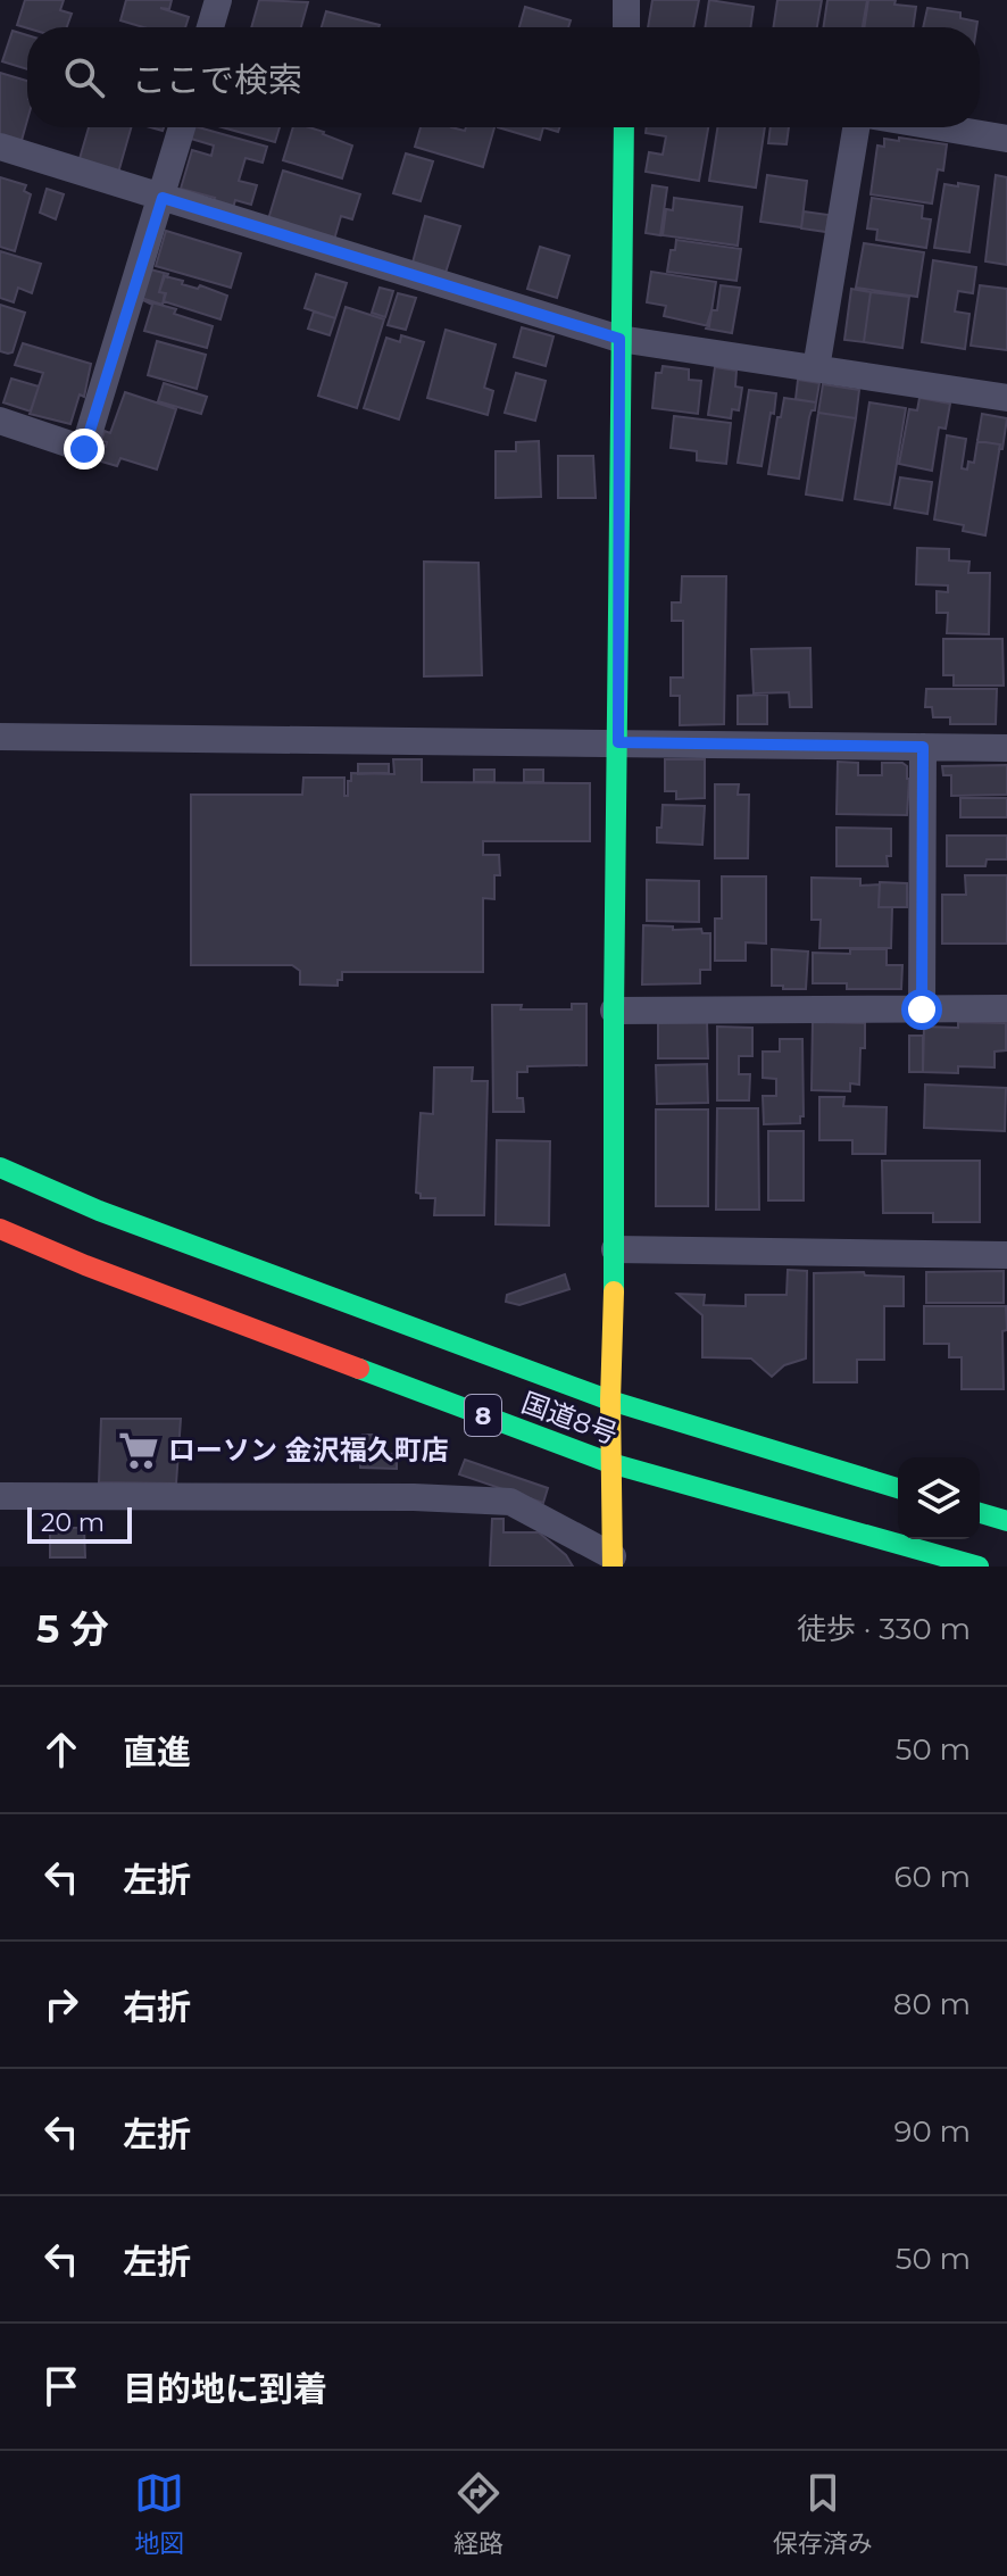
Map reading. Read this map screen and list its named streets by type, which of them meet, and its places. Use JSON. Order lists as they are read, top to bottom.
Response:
{
  "streets": {
    "main road": ["8", "国道8号"]
  },
  "places": {
    "supermarket": ["ローソン 金沢福久町店"]
  },
  "scale_bar": "20 m",
  "page": {
    "search": "ここで検索",
    "scale": "20 m",
    "heading": ["5 分", "徒歩 · 330 m"],
    "list": [
      ["直進", "50 m"],
      ["左折", "60 m"],
      ["右折", "80 m"],
      ["左折", "90 m"],
      ["左折", "50 m"],
      "目的地に到着"
    ],
    "nav": ["地図", "経路", "保存済み"]
  }
}
